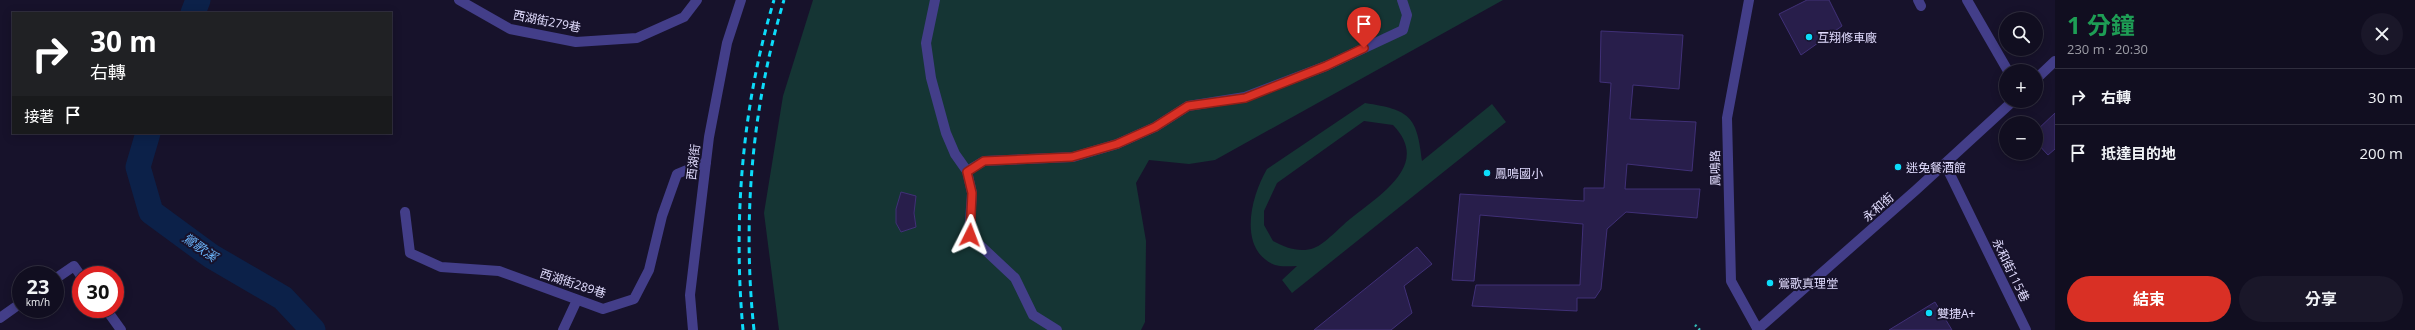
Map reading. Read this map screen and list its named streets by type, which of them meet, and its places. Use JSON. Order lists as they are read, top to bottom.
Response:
{
  "streets": {
    "street": [
      "西湖街279巷",
      "西湖街",
      "鳳鳴路",
      "永和街",
      "永和街115巷",
      "西湖街289巷"
    ]
  },
  "crossings": [
    ["西湖街", "西湖街289巷"],
    ["鳳鳴路", "永和街"],
    ["永和街", "永和街115巷"]
  ],
  "water": ["鶯歌溪"],
  "places": [
    "互翔修車廠",
    "迷兔餐酒館",
    "鳳鳴國小",
    "鶯歌真理堂",
    "雙捷A+"
  ],
  "page": {
    "heading": ["1 分鐘", "230 m · 20:30"],
    "map_buttons": ["+", "−"],
    "turn": ["30 m", "右轉"],
    "list": [
      {
        "name": "右轉",
        "value": "30 m"
      },
      {
        "name": "抵達目的地",
        "value": "200 m"
      }
    ],
    "then": "接著",
    "speed": "23 km/h",
    "limit": "30",
    "buttons": ["結束", "分享"]
  }
}
